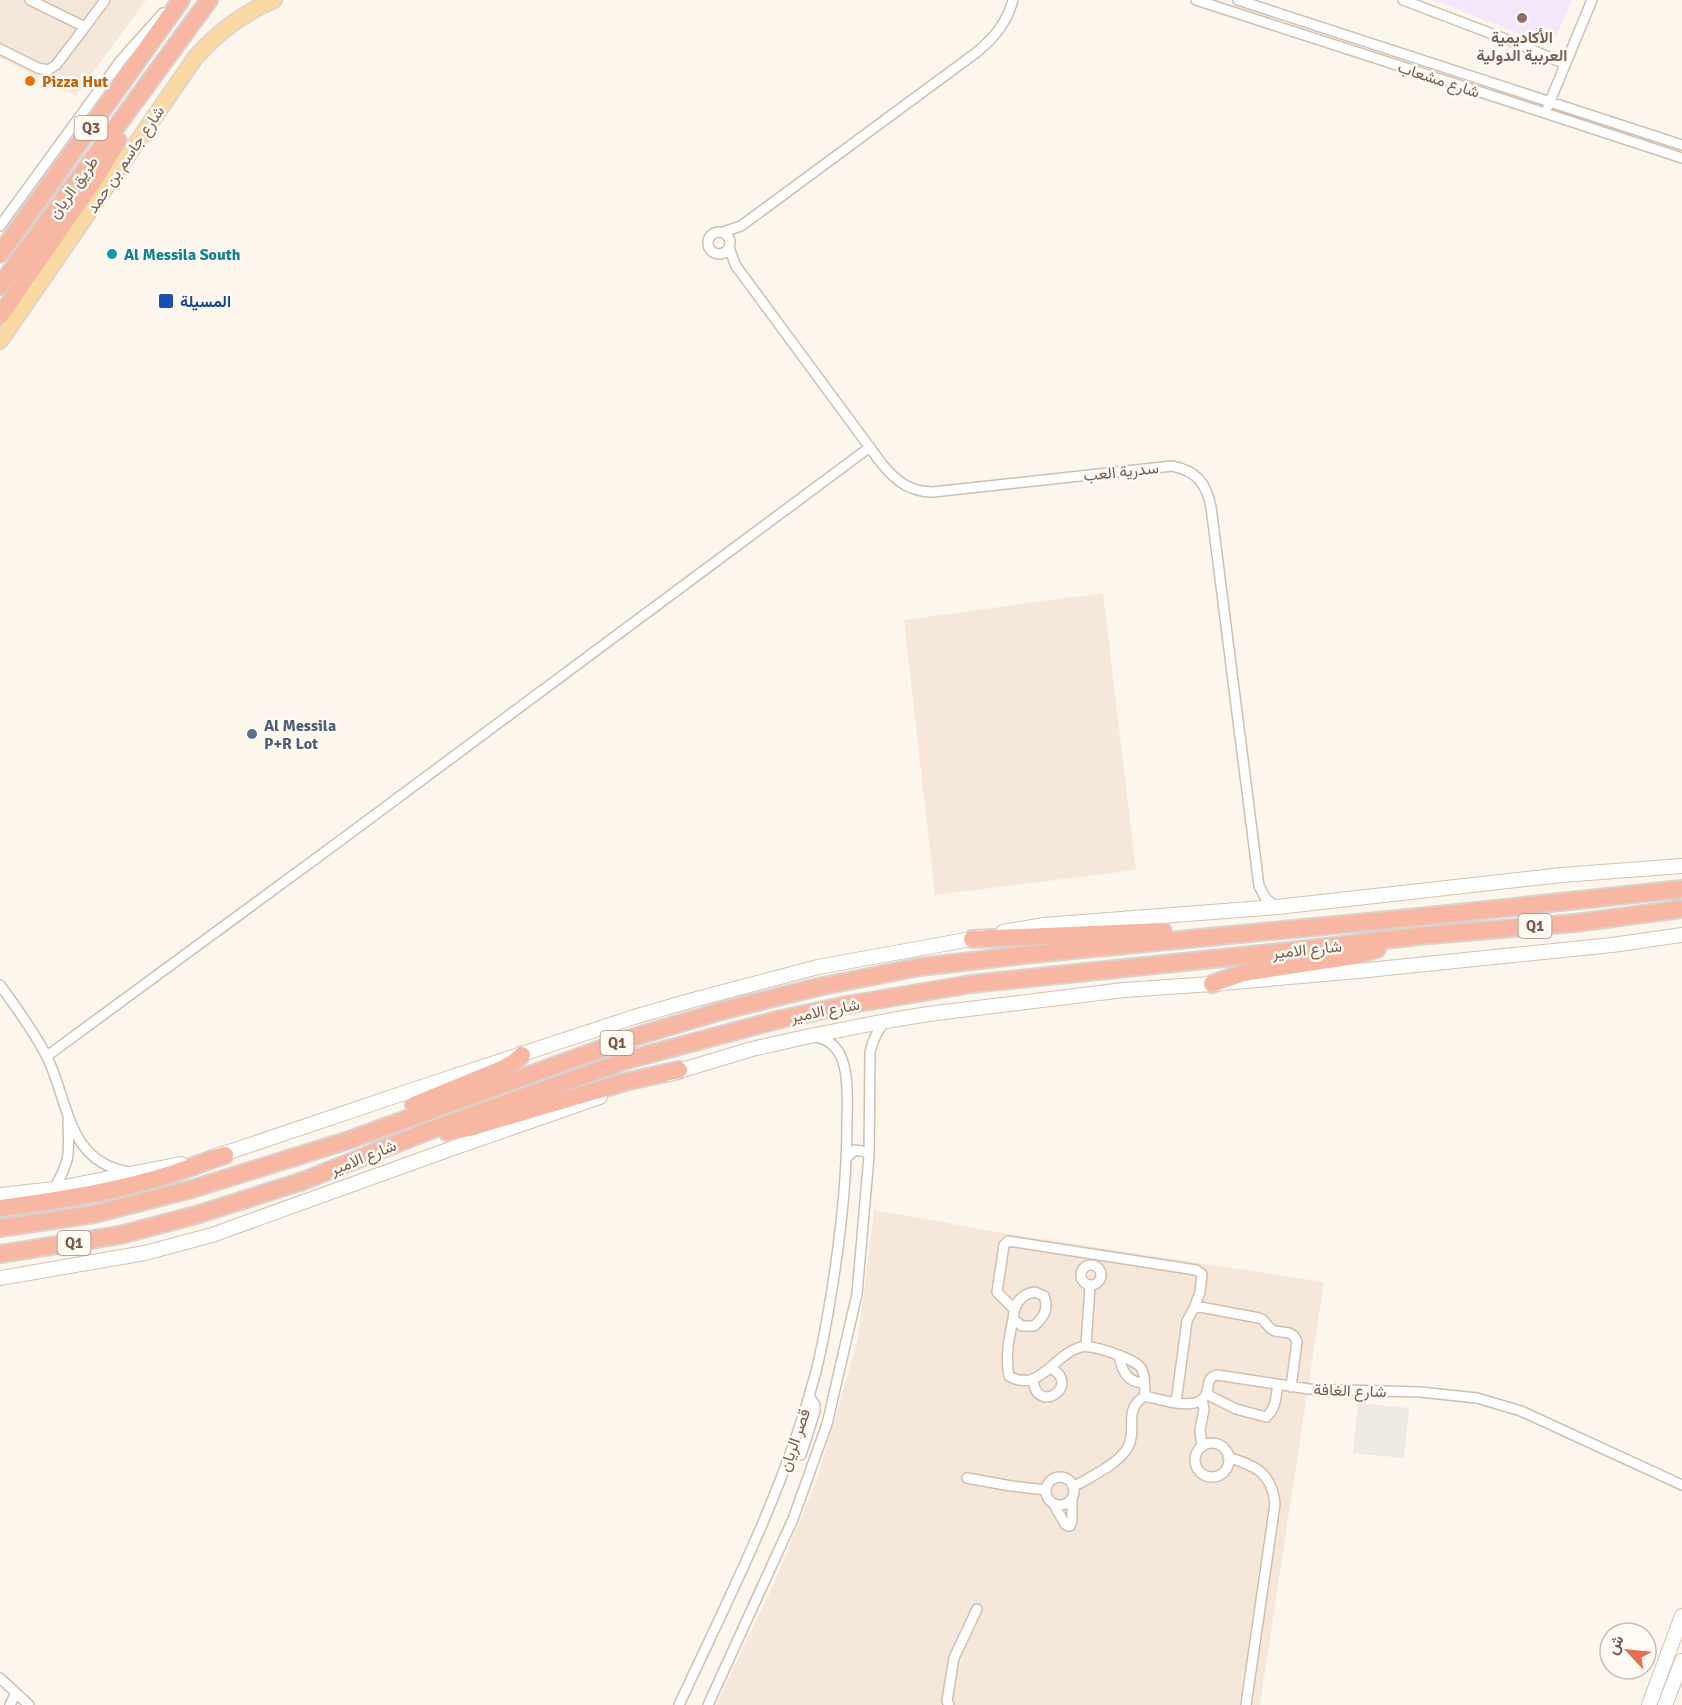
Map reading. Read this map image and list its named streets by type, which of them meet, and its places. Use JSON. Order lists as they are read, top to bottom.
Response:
{
  "streets": {
    "highway": [
      "Q3",
      "طريق الريان",
      "Q1",
      "شارع الامير"
    ],
    "main road": ["شارع جاسم بن حمد"],
    "street": [
      "شارع مشعاب",
      "سدرية العب",
      "شارع الغافة",
      "قصر الريان"
    ]
  },
  "crossings": [
    ["شارع الامير", "قصر الريان"]
  ],
  "places": {
    "other": [
      "الأكاديمية العربية الدولية",
      "Pizza Hut",
      "Al Messila South",
      "Al Messila P+R Lot"
    ],
    "transit": ["المسيلة"]
  },
  "north": "top left"
}
